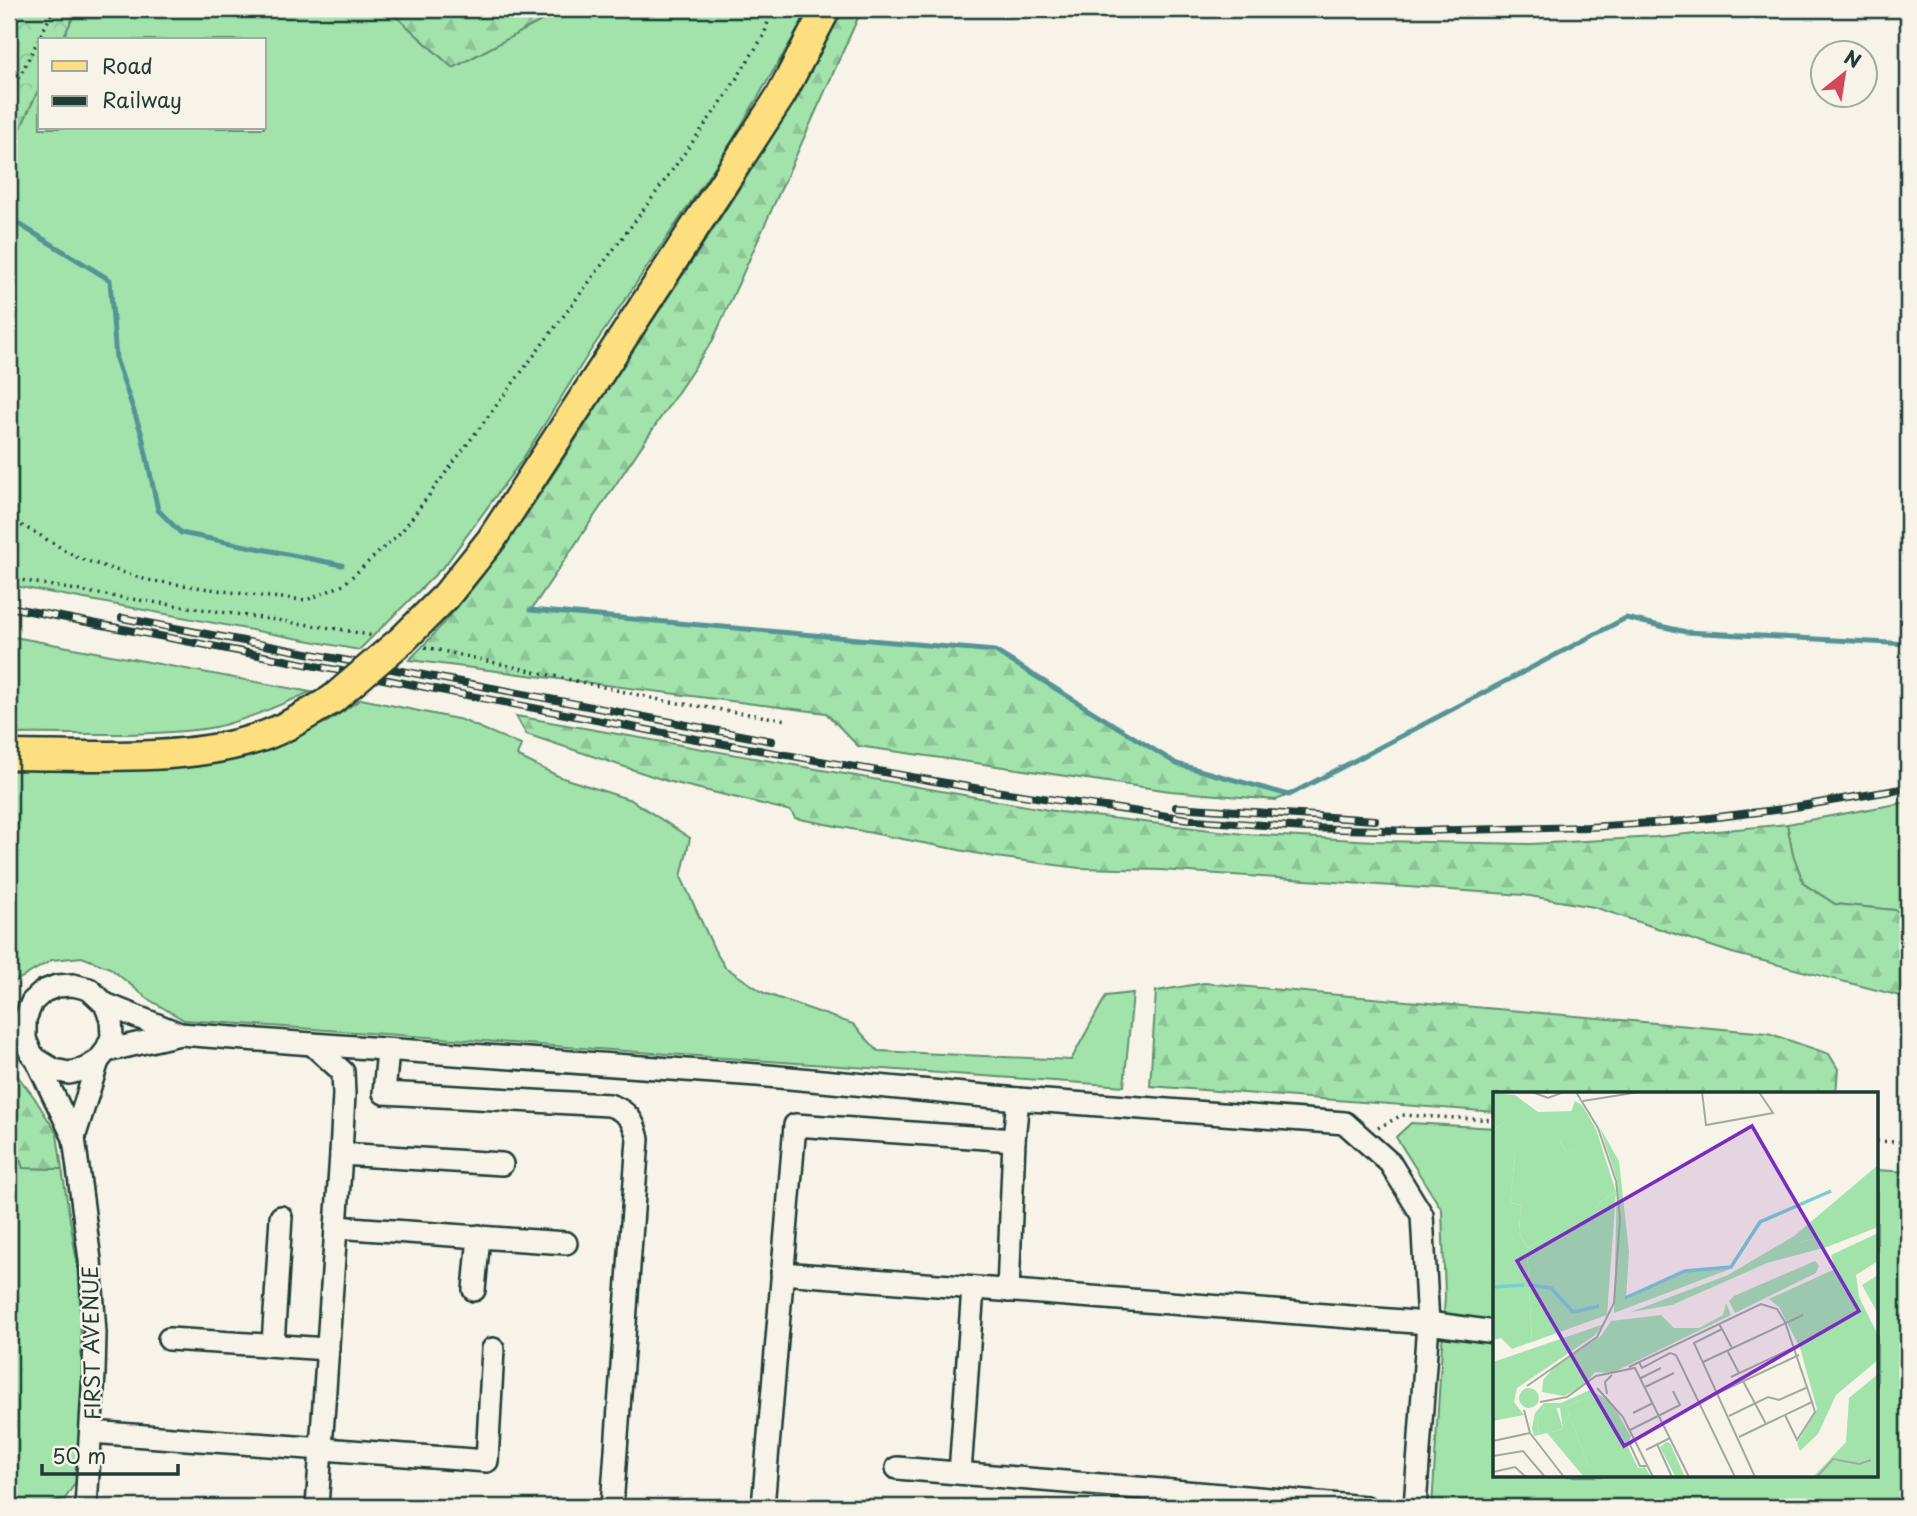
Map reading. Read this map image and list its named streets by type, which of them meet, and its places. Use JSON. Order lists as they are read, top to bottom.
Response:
{
  "streets": {
    "street": ["FIRST AVENUE"]
  },
  "legend": ["Road", "Railway"],
  "scale_bar": "50 m",
  "north": "top right"
}
